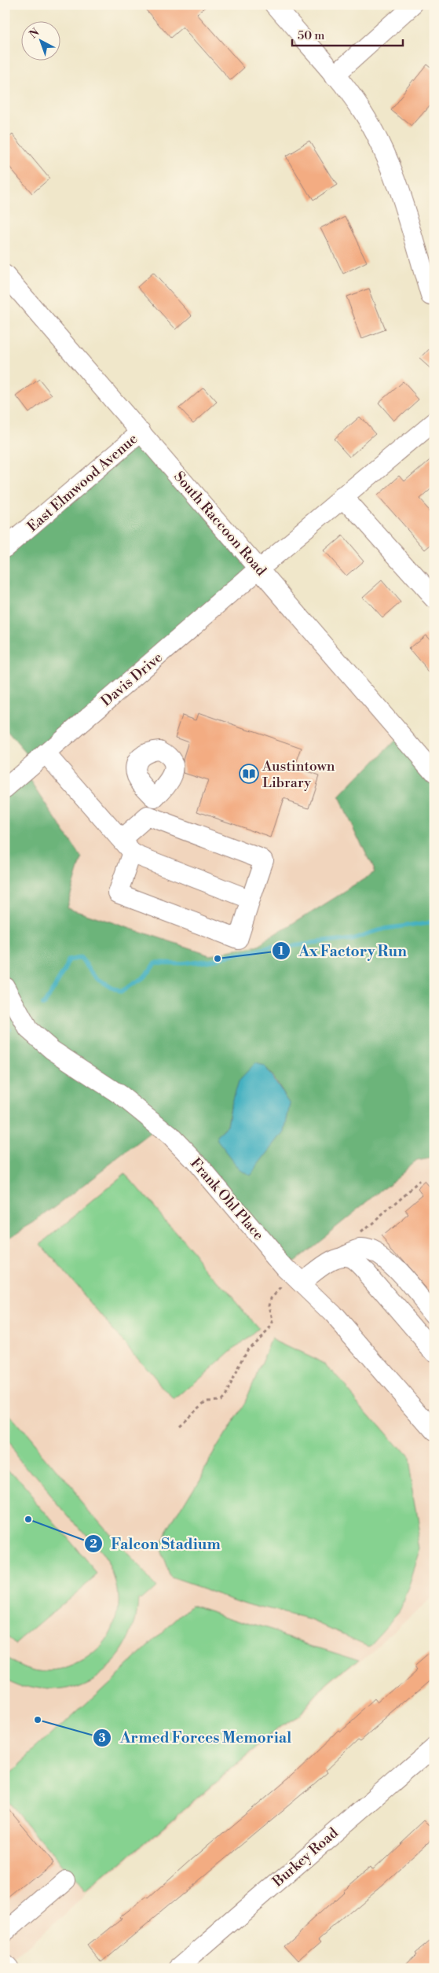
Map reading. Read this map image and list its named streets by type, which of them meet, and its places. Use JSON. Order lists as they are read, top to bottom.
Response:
{
  "streets": {
    "street": [
      "East Elmwood Avenue",
      "South Raccoon Road",
      "Davis Drive",
      "Frank Ohl Place",
      "Burkey Road"
    ]
  },
  "crossings": [
    ["East Elmwood Avenue", "South Raccoon Road"],
    ["South Raccoon Road", "Davis Drive"]
  ],
  "places": {
    "library": ["Austintown Library"],
    "other": ["Ax Factory Run", "Falcon Stadium", "Armed Forces Memorial"]
  },
  "scale_bar": "50 m",
  "north": "top left"
}
